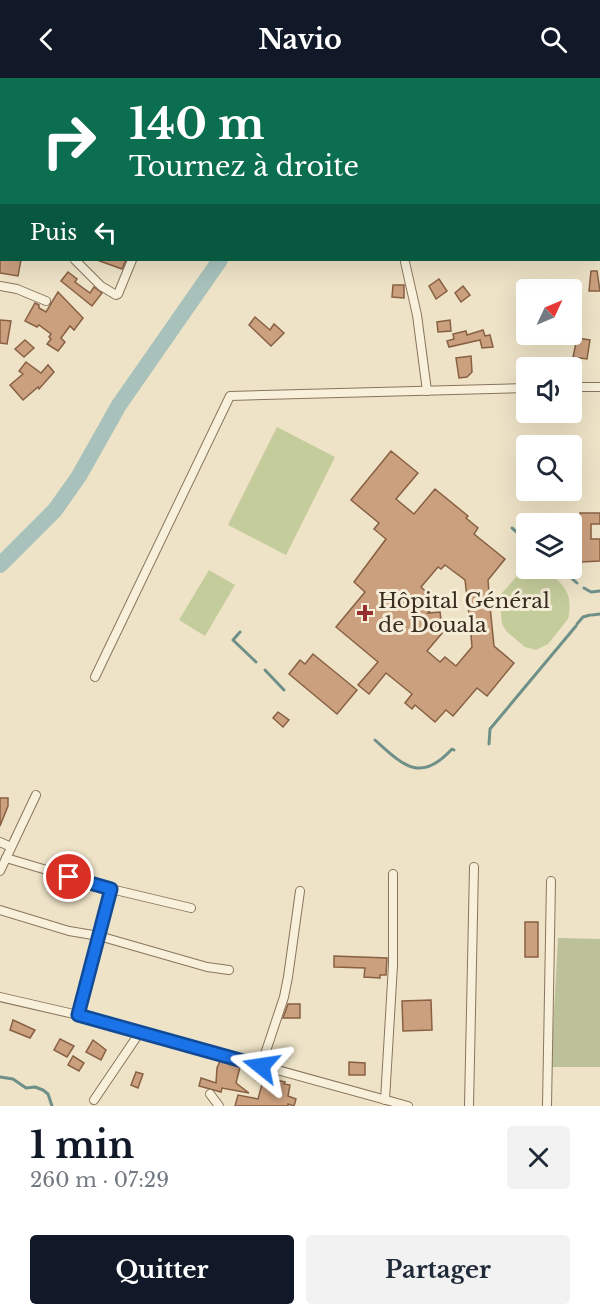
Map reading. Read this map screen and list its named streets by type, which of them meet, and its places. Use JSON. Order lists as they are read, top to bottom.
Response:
{
  "places": {
    "health": ["Hôpital Général de Douala"]
  },
  "north": "top right",
  "page": {
    "header": "Navio",
    "turn": ["140 m", "Tournez à droite"],
    "then": "Puis",
    "heading": ["1 min", "260 m · 07:29"],
    "buttons": ["Quitter", "Partager"]
  }
}
